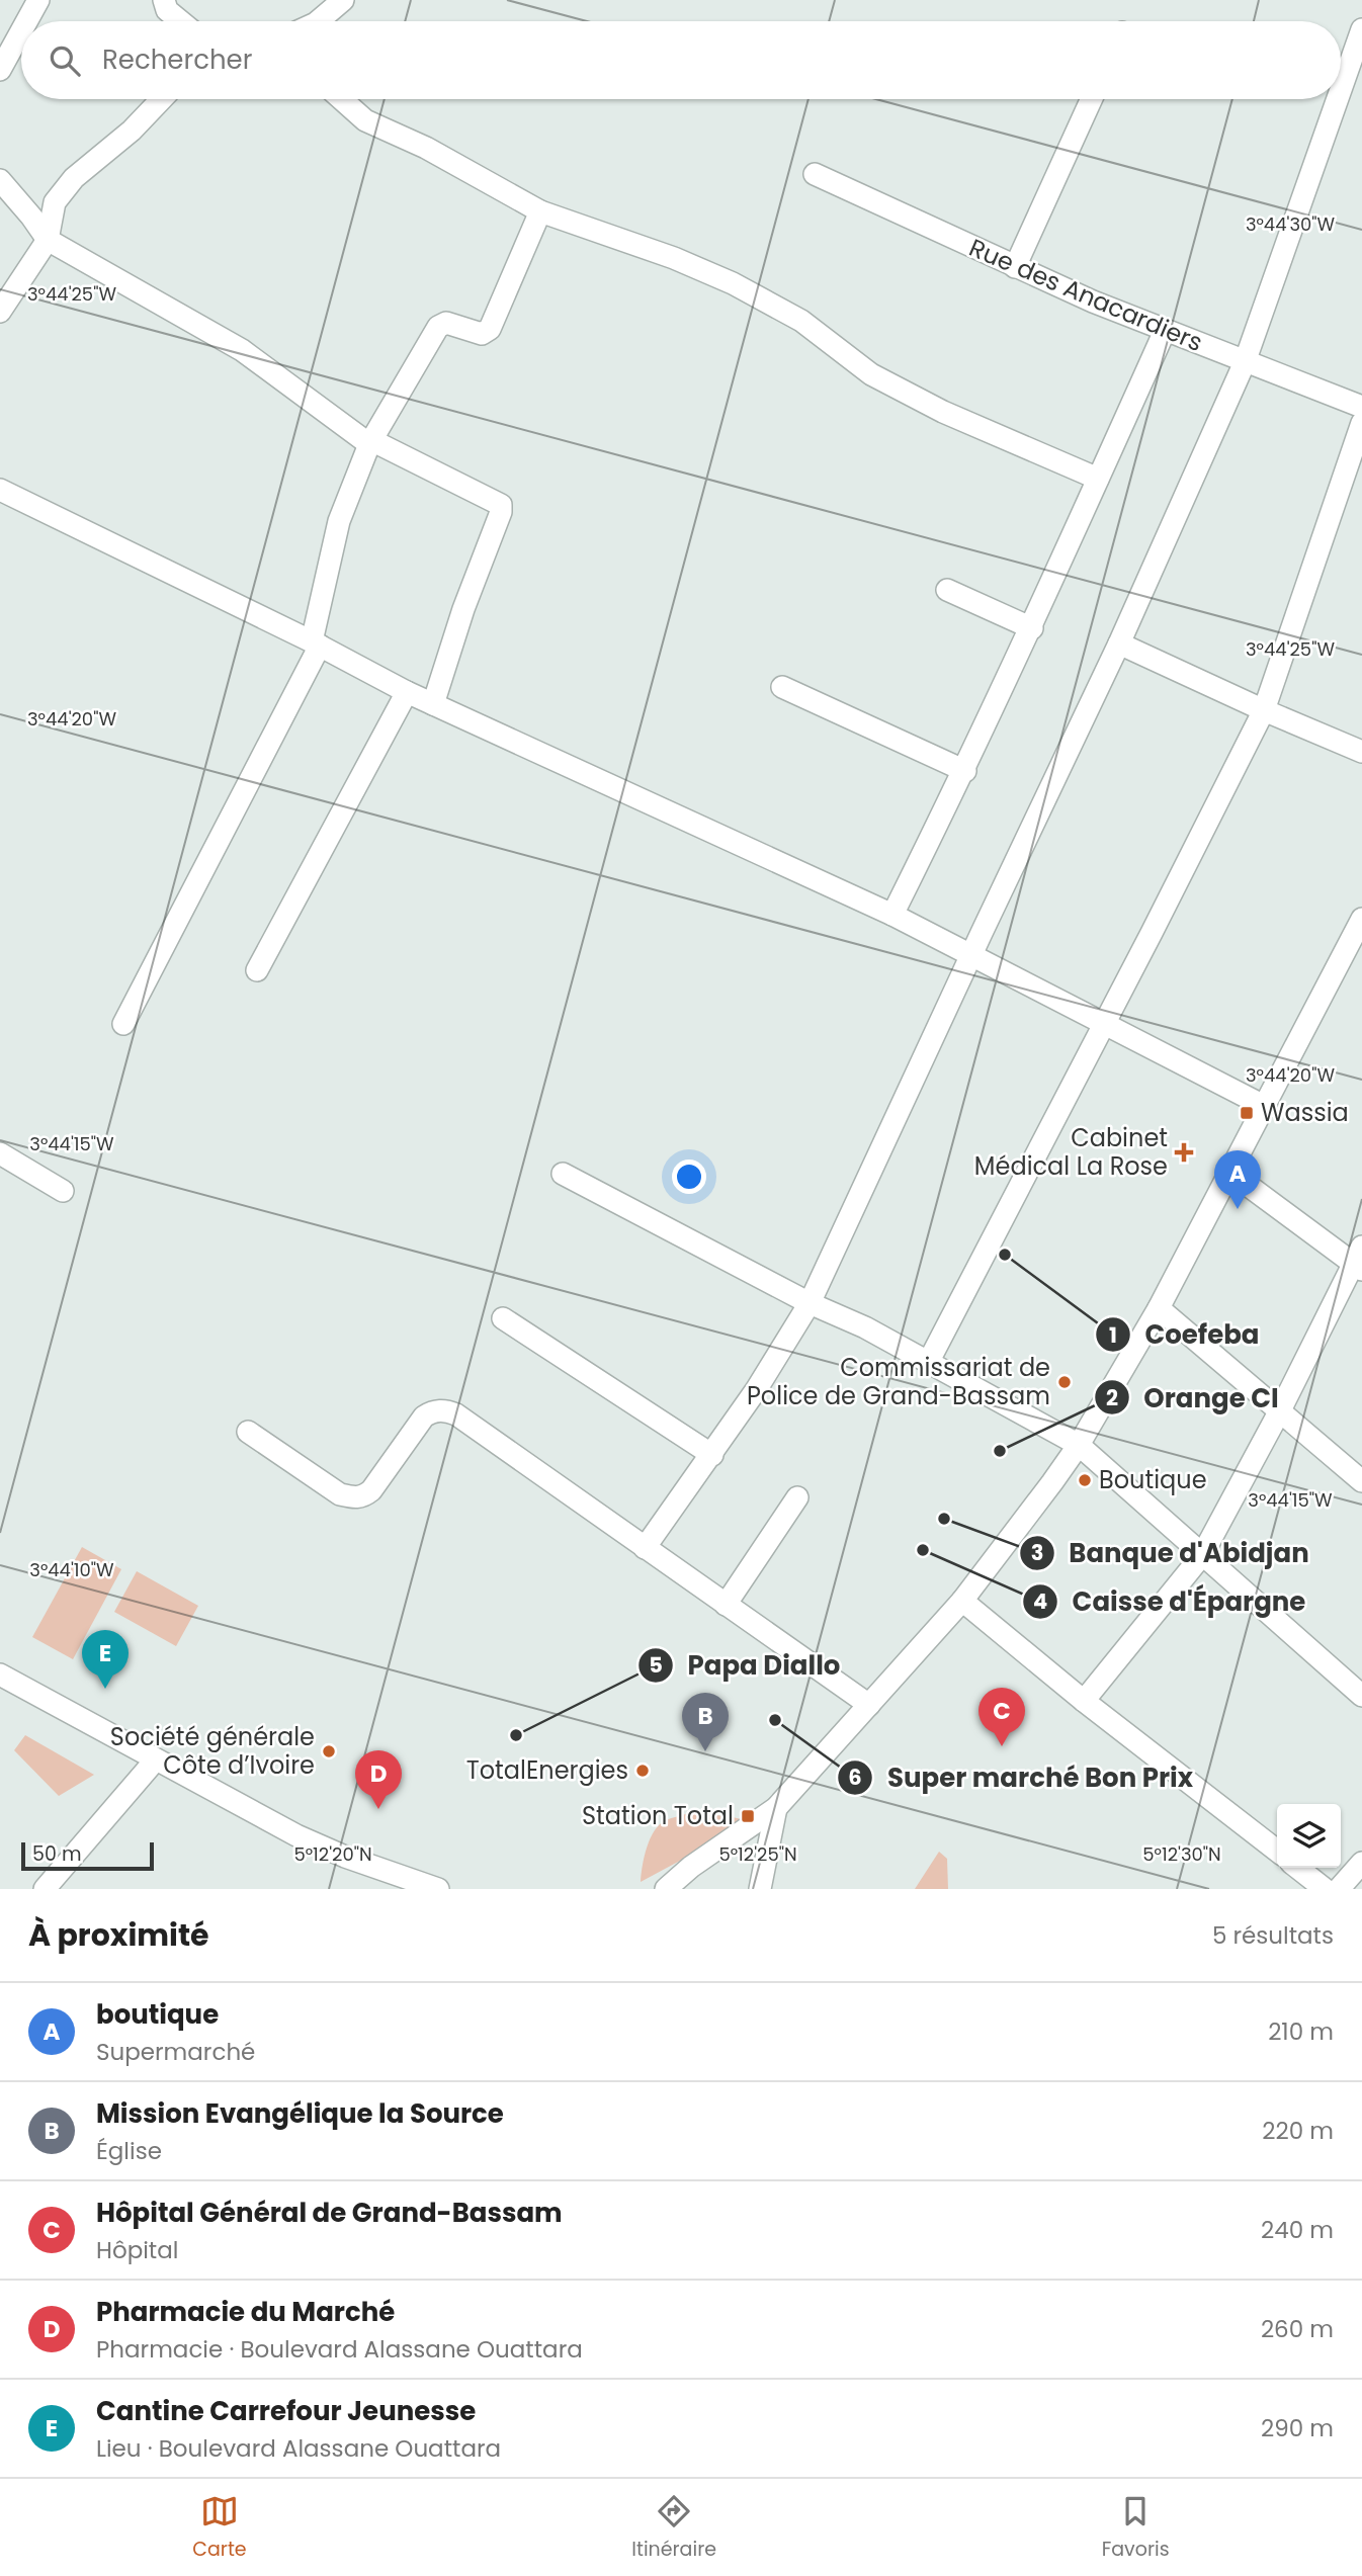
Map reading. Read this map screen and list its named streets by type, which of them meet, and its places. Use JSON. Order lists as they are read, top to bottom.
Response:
{
  "streets": {
    "street": ["Rue des Anacardiers"]
  },
  "places": {
    "transit": ["Wassia", "Station Total"],
    "health": ["Cabinet Médical La Rose"],
    "other": [
      "Coefeba",
      "Commissariat de Police de Grand-Bassam",
      "Orange CI",
      "Boutique",
      "Banque d'Abidjan",
      "Caisse d'Épargne",
      "Super marché Bon Prix",
      "Papa Diallo",
      "Société générale Côte d’Ivoire",
      "TotalEnergies"
    ]
  },
  "scale_bar": "50 m",
  "page": {
    "search": "Rechercher",
    "pins": [
      "A",
      "E",
      "C",
      "B",
      "D"
    ],
    "scale": "50 m",
    "heading": ["À proximité", "5 résultats"],
    "list": [
      {
        "mark": "A",
        "name": "boutique",
        "note": "Supermarché",
        "value": "210 m"
      },
      {
        "mark": "B",
        "name": "Mission Evangélique la Source",
        "note": "Église",
        "value": "220 m"
      },
      {
        "mark": "C",
        "name": "Hôpital Général de Grand-Bassam",
        "note": "Hôpital",
        "value": "240 m"
      },
      {
        "mark": "D",
        "name": "Pharmacie du Marché",
        "note": "Pharmacie · Boulevard Alassane Ouattara",
        "value": "260 m"
      },
      {
        "mark": "E",
        "name": "Cantine Carrefour Jeunesse",
        "note": "Lieu · Boulevard Alassane Ouattara",
        "value": "290 m"
      }
    ],
    "nav": ["Carte", "Itinéraire", "Favoris"]
  },
  "coordinates": [
    "3°44'30\"W",
    "3°44'25\"W",
    "3°44'20\"W",
    "3°44'15\"W",
    "3°44'10\"W",
    "5°12'20\"N",
    "5°12'25\"N",
    "5°12'30\"N"
  ]
}
